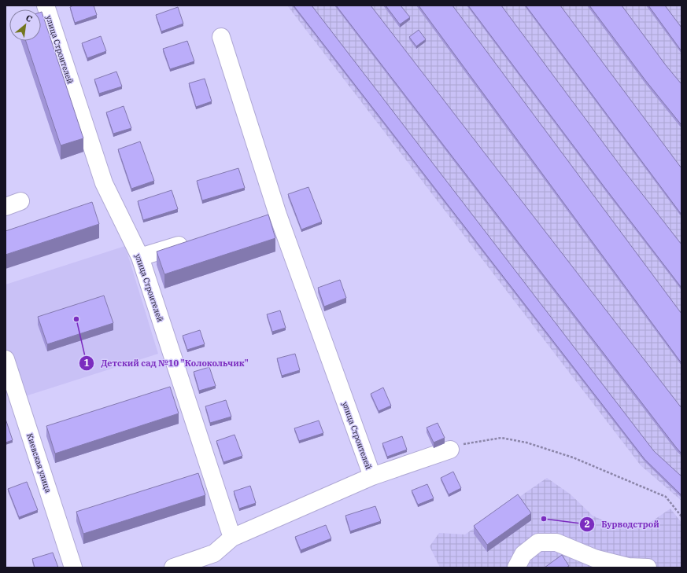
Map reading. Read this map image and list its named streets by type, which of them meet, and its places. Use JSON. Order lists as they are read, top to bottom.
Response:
{
  "streets": {
    "street": ["улица Строителей", "Киевская улица"]
  },
  "places": ["Детский сад №10 \"Колокольчик\"", "Бурводстрой"],
  "north": "top right"
}
